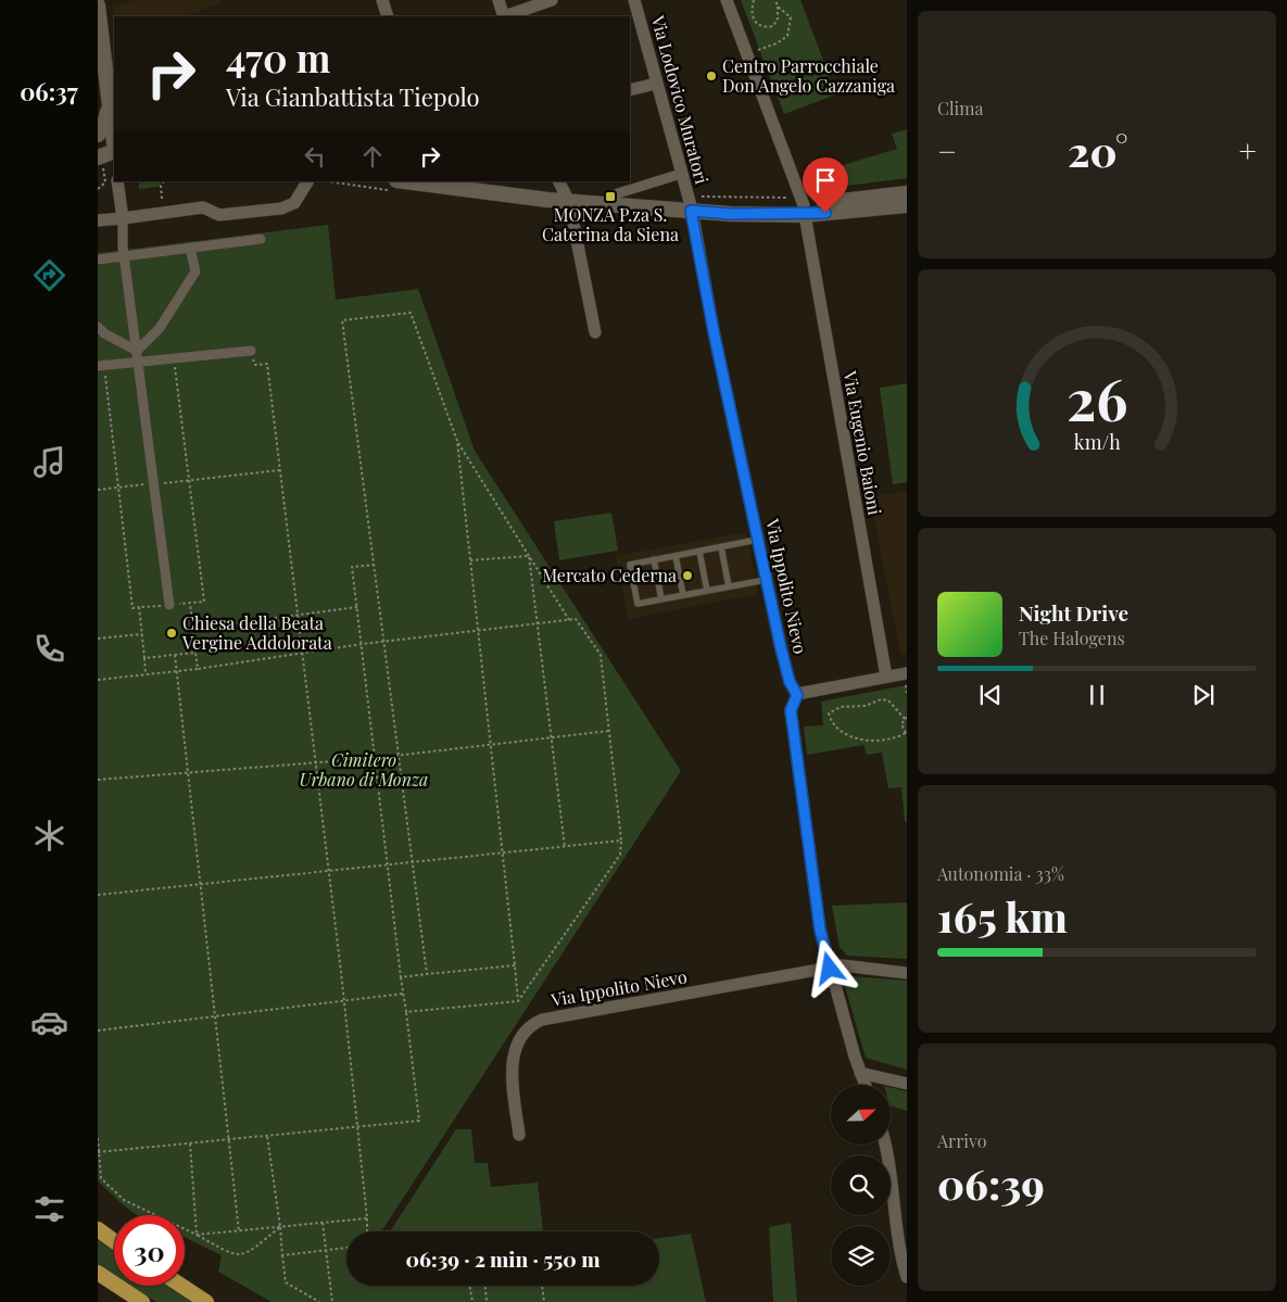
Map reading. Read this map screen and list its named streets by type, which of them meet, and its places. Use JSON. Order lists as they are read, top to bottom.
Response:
{
  "streets": {
    "street": ["Via Lodovico Muratori", "Via Eugenio Baioni", "Via Ippolito Nievo"]
  },
  "crossings": [
    ["Via Lodovico Muratori", "Via Ippolito Nievo"]
  ],
  "parks": ["Cimitero Urbano di Monza"],
  "places": {
    "other": ["Centro Parrocchiale Don Angelo Cazzaniga", "Mercato Cederna", "Chiesa della Beata Vergine Addolorata"],
    "transit": ["MONZA P.za S. Caterina da Siena"]
  },
  "north": "right",
  "page": {
    "tabs": "06:37",
    "tile": [
      "Clima",
      ["Autonomia · 33%", "165 km"],
      ["Arrivo", "06:39"]
    ],
    "turn": ["470 m", "Via Gianbattista Tiepolo"],
    "heat": ["−", "20°", "+"],
    "song": ["Night Drive", "The Halogens"],
    "limit": "30",
    "trip": "06:39 · 2 min · 550 m",
    "gauge": ["26", "km/h"]
  }
}
